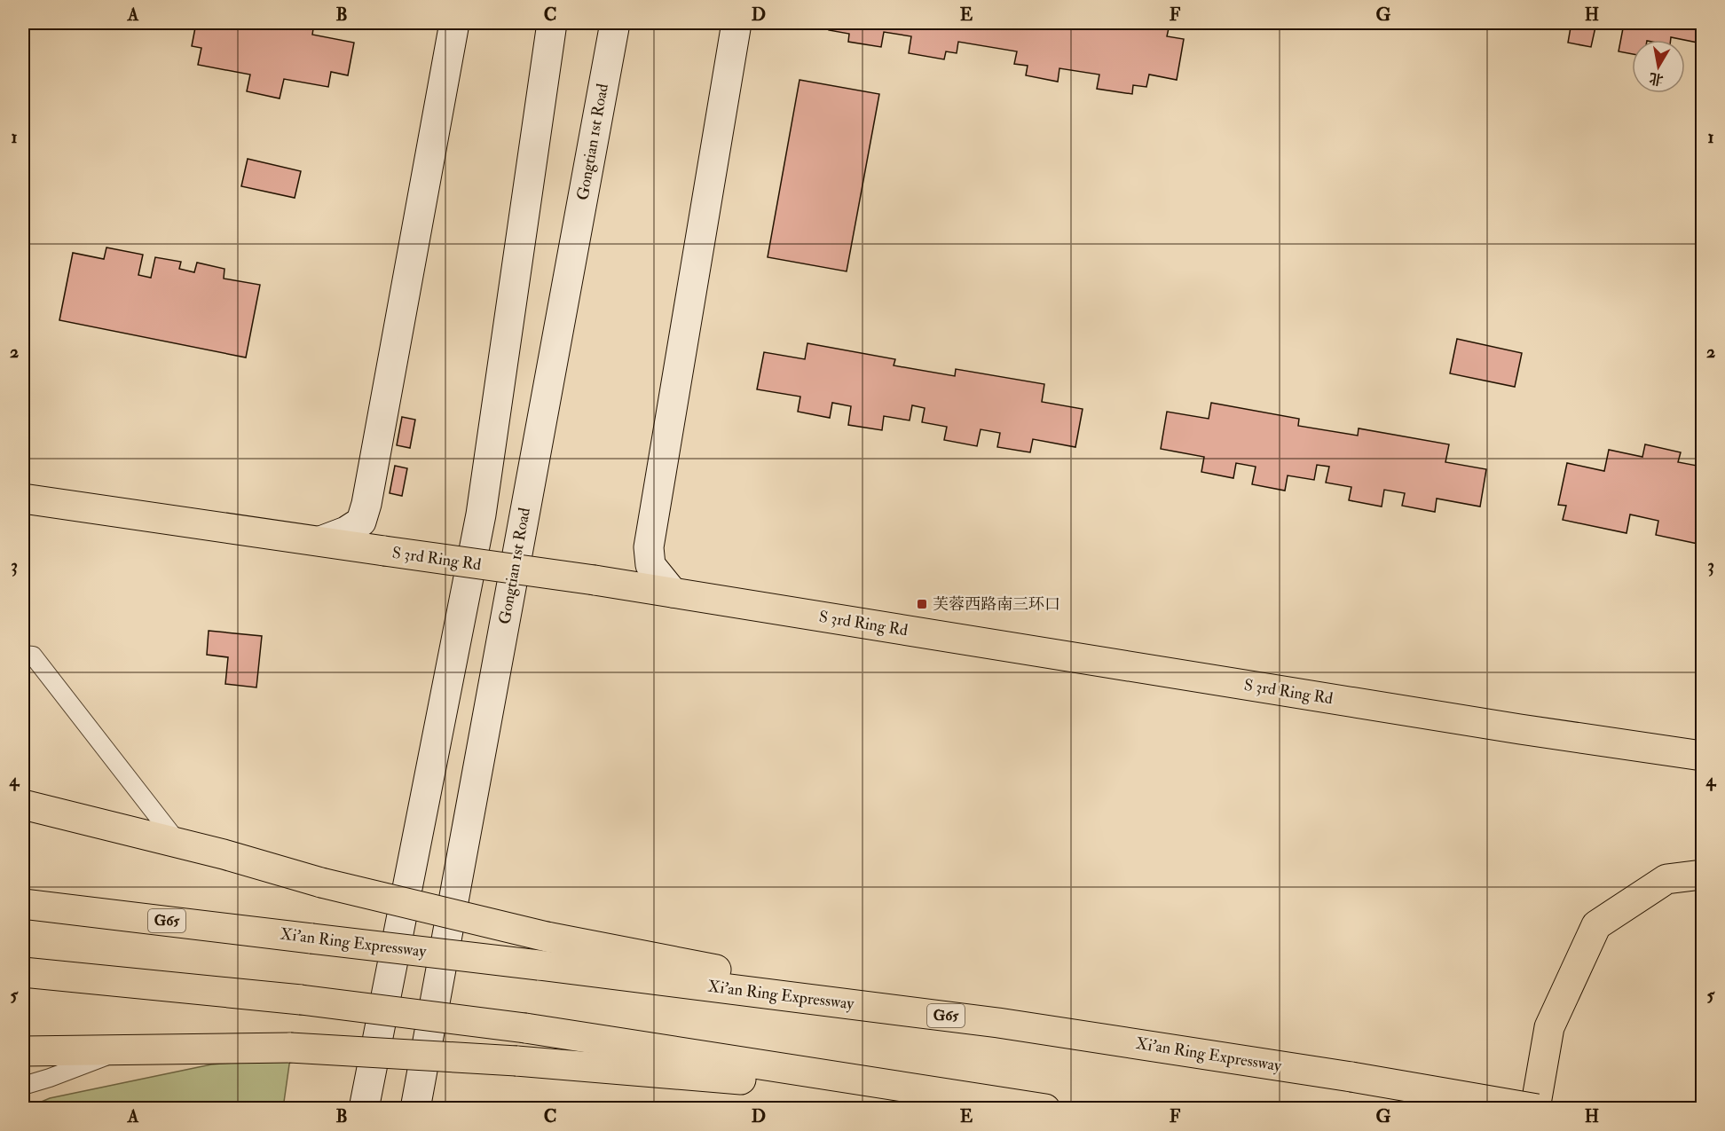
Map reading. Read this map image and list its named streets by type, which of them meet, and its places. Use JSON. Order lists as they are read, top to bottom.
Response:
{
  "streets": {
    "highway": ["S 3rd Ring Rd", "G65", "Xi'an Ring Expressway"],
    "main road": ["Gongtian 1st Road"]
  },
  "places": {
    "transit": ["芙蓉西路南三环口"]
  },
  "north": "bottom",
  "grid": {
    "columns": [
      "A",
      "B",
      "C",
      "D",
      "E",
      "F",
      "G",
      "H"
    ],
    "rows": [
      "1",
      "2",
      "3",
      "4",
      "5"
    ]
  }
}
